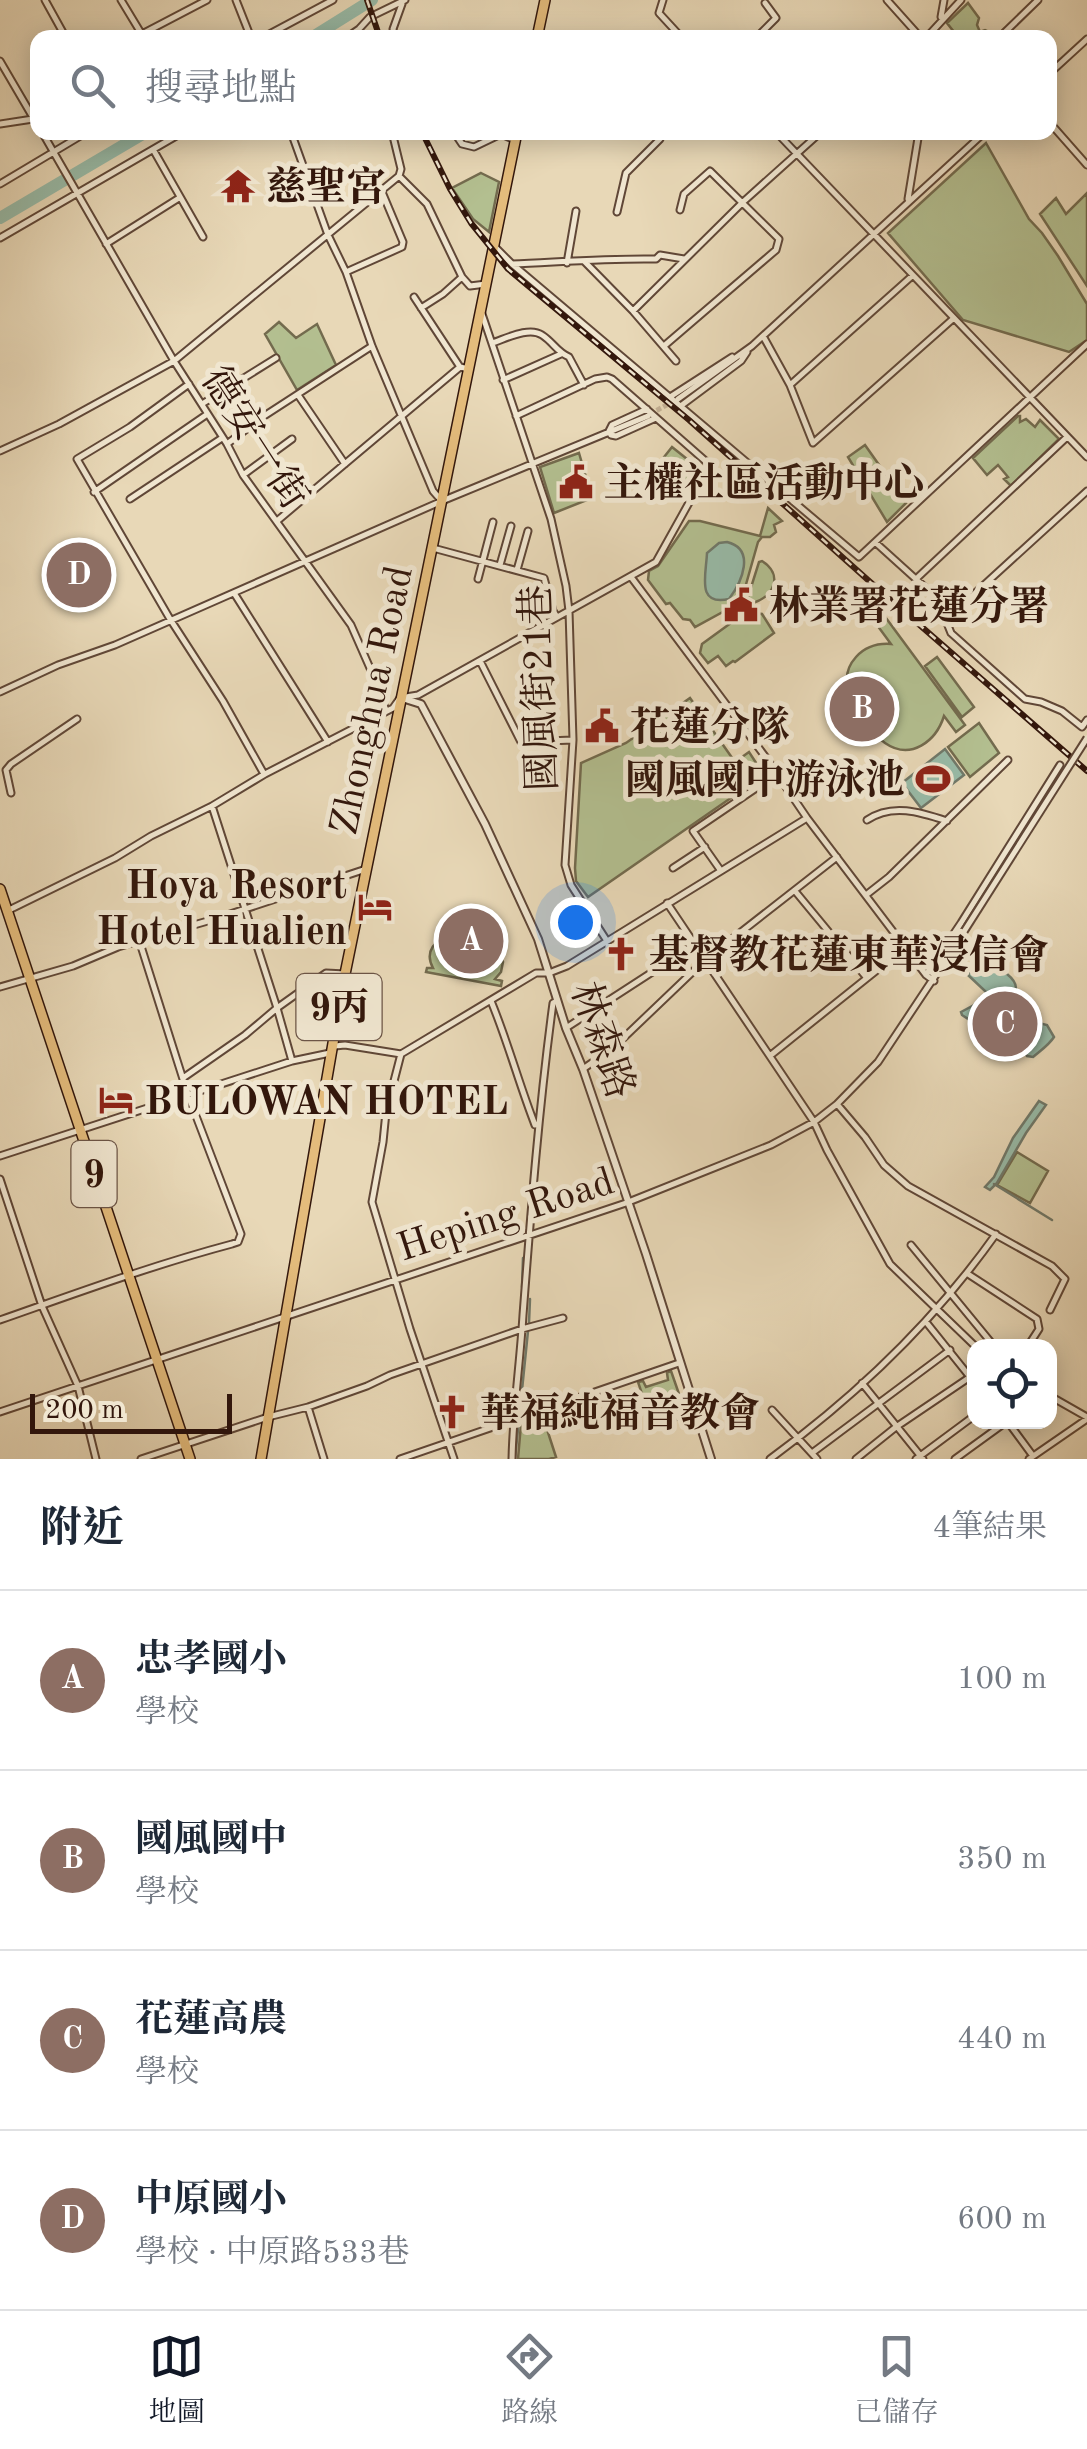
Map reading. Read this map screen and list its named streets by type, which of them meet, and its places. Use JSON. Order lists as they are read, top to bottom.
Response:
{
  "streets": {
    "main road": ["Zhonghua Road", "9丙", "9"],
    "street": [
      "德安一街",
      "國風街21巷",
      "林森路",
      "Heping Road"
    ]
  },
  "crossings": [
    ["國風街21巷", "Zhonghua Road"],
    ["Zhonghua Road", "林森路"],
    ["Zhonghua Road", "Heping Road"],
    ["林森路", "Heping Road"],
    ["9", "Heping Road"]
  ],
  "places": {
    "temple": ["慈聖宮"],
    "public building": ["主權社區活動中心", "林業署花蓮分署", "花蓮分隊"],
    "sports": ["國風國中游泳池"],
    "hotel": ["Hoya Resort Hotel Hualien", "BULOWAN HOTEL"],
    "church": ["基督教花蓮東華浸信會", "華福純福音教會"]
  },
  "scale_bar": "200 m",
  "page": {
    "search": "搜尋地點",
    "pins": [
      "D",
      "B",
      "A",
      "C"
    ],
    "scale": "200 m",
    "heading": ["附近", "4筆結果"],
    "list": [
      {
        "mark": "A",
        "name": "忠孝國小",
        "note": "學校",
        "value": "100 m"
      },
      {
        "mark": "B",
        "name": "國風國中",
        "note": "學校",
        "value": "350 m"
      },
      {
        "mark": "C",
        "name": "花蓮高農",
        "note": "學校",
        "value": "440 m"
      },
      {
        "mark": "D",
        "name": "中原國小",
        "note": "學校 · 中原路533巷",
        "value": "600 m"
      }
    ],
    "nav": ["地圖", "路線", "已儲存"]
  }
}
